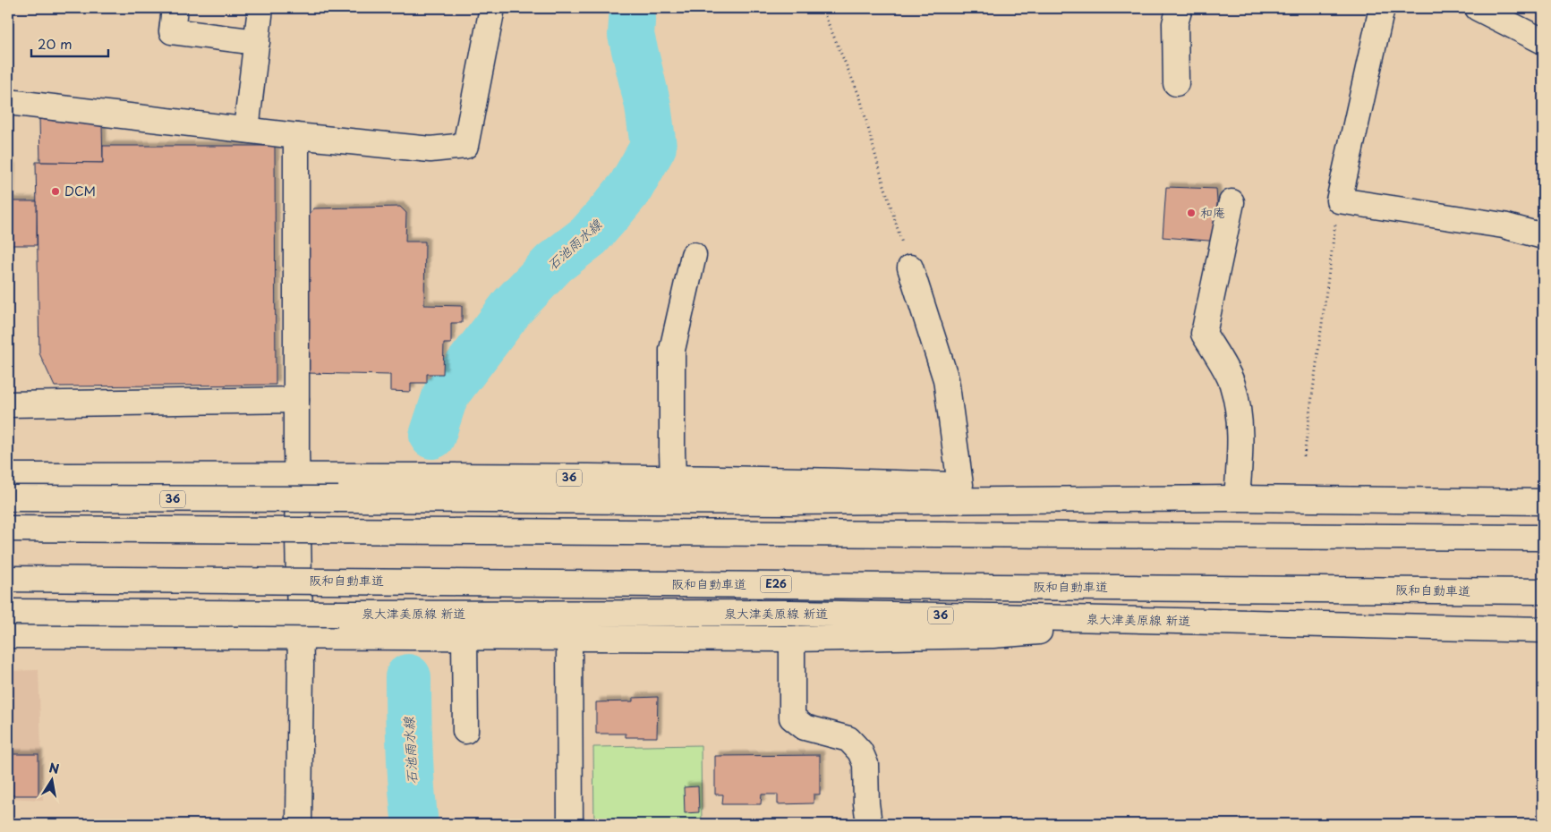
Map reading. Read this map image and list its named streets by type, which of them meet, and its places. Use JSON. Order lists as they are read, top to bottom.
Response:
{
  "streets": {
    "main road": [
      "36",
      "阪和自動車道",
      "E26",
      "泉大津美原線 新道"
    ]
  },
  "crossings": [
    ["36", "泉大津美原線 新道"]
  ],
  "water": ["石池雨水線"],
  "places": ["DCM", "和庵"],
  "scale_bar": "20 m",
  "north": "top"
}
